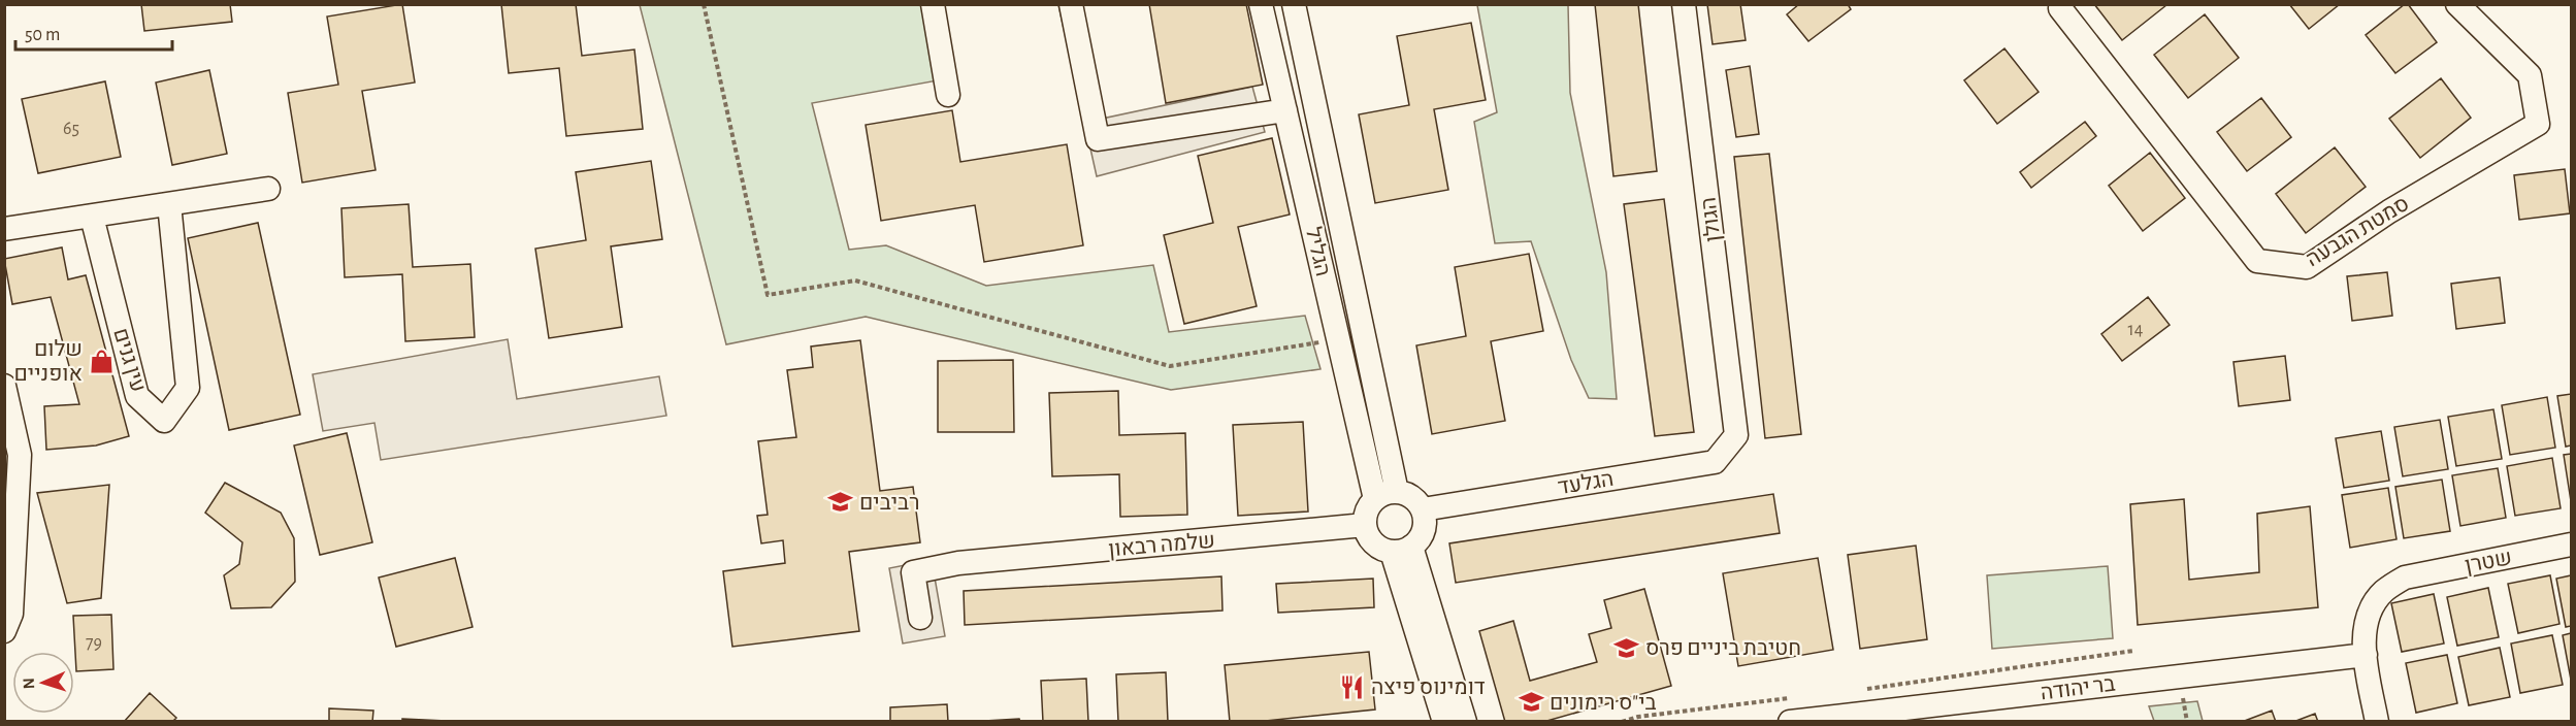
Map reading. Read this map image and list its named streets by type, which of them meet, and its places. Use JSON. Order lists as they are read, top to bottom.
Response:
{
  "streets": {
    "street": [
      "הגולן",
      "סמטת הגבעה",
      "הגליל",
      "עין גנים",
      "הגלעד",
      "שלמה רבאון",
      "שטרן",
      "בר יהודה"
    ]
  },
  "crossings": [
    ["הגולן", "הגלעד"],
    ["הגליל", "הגלעד"],
    ["הגליל", "שלמה רבאון"],
    ["הגלעד", "שלמה רבאון"],
    ["שטרן", "בר יהודה"]
  ],
  "places": {
    "shop": ["שלום אופניים"],
    "school or university": ["רביבים", "חטיבת ביניים פרס", "בי\"ס רימונים"],
    "restaurant": ["דומינוס פיצה"]
  },
  "house_numbers": ["65", "14", "79"],
  "scale_bar": "50 m",
  "north": "left"
}
